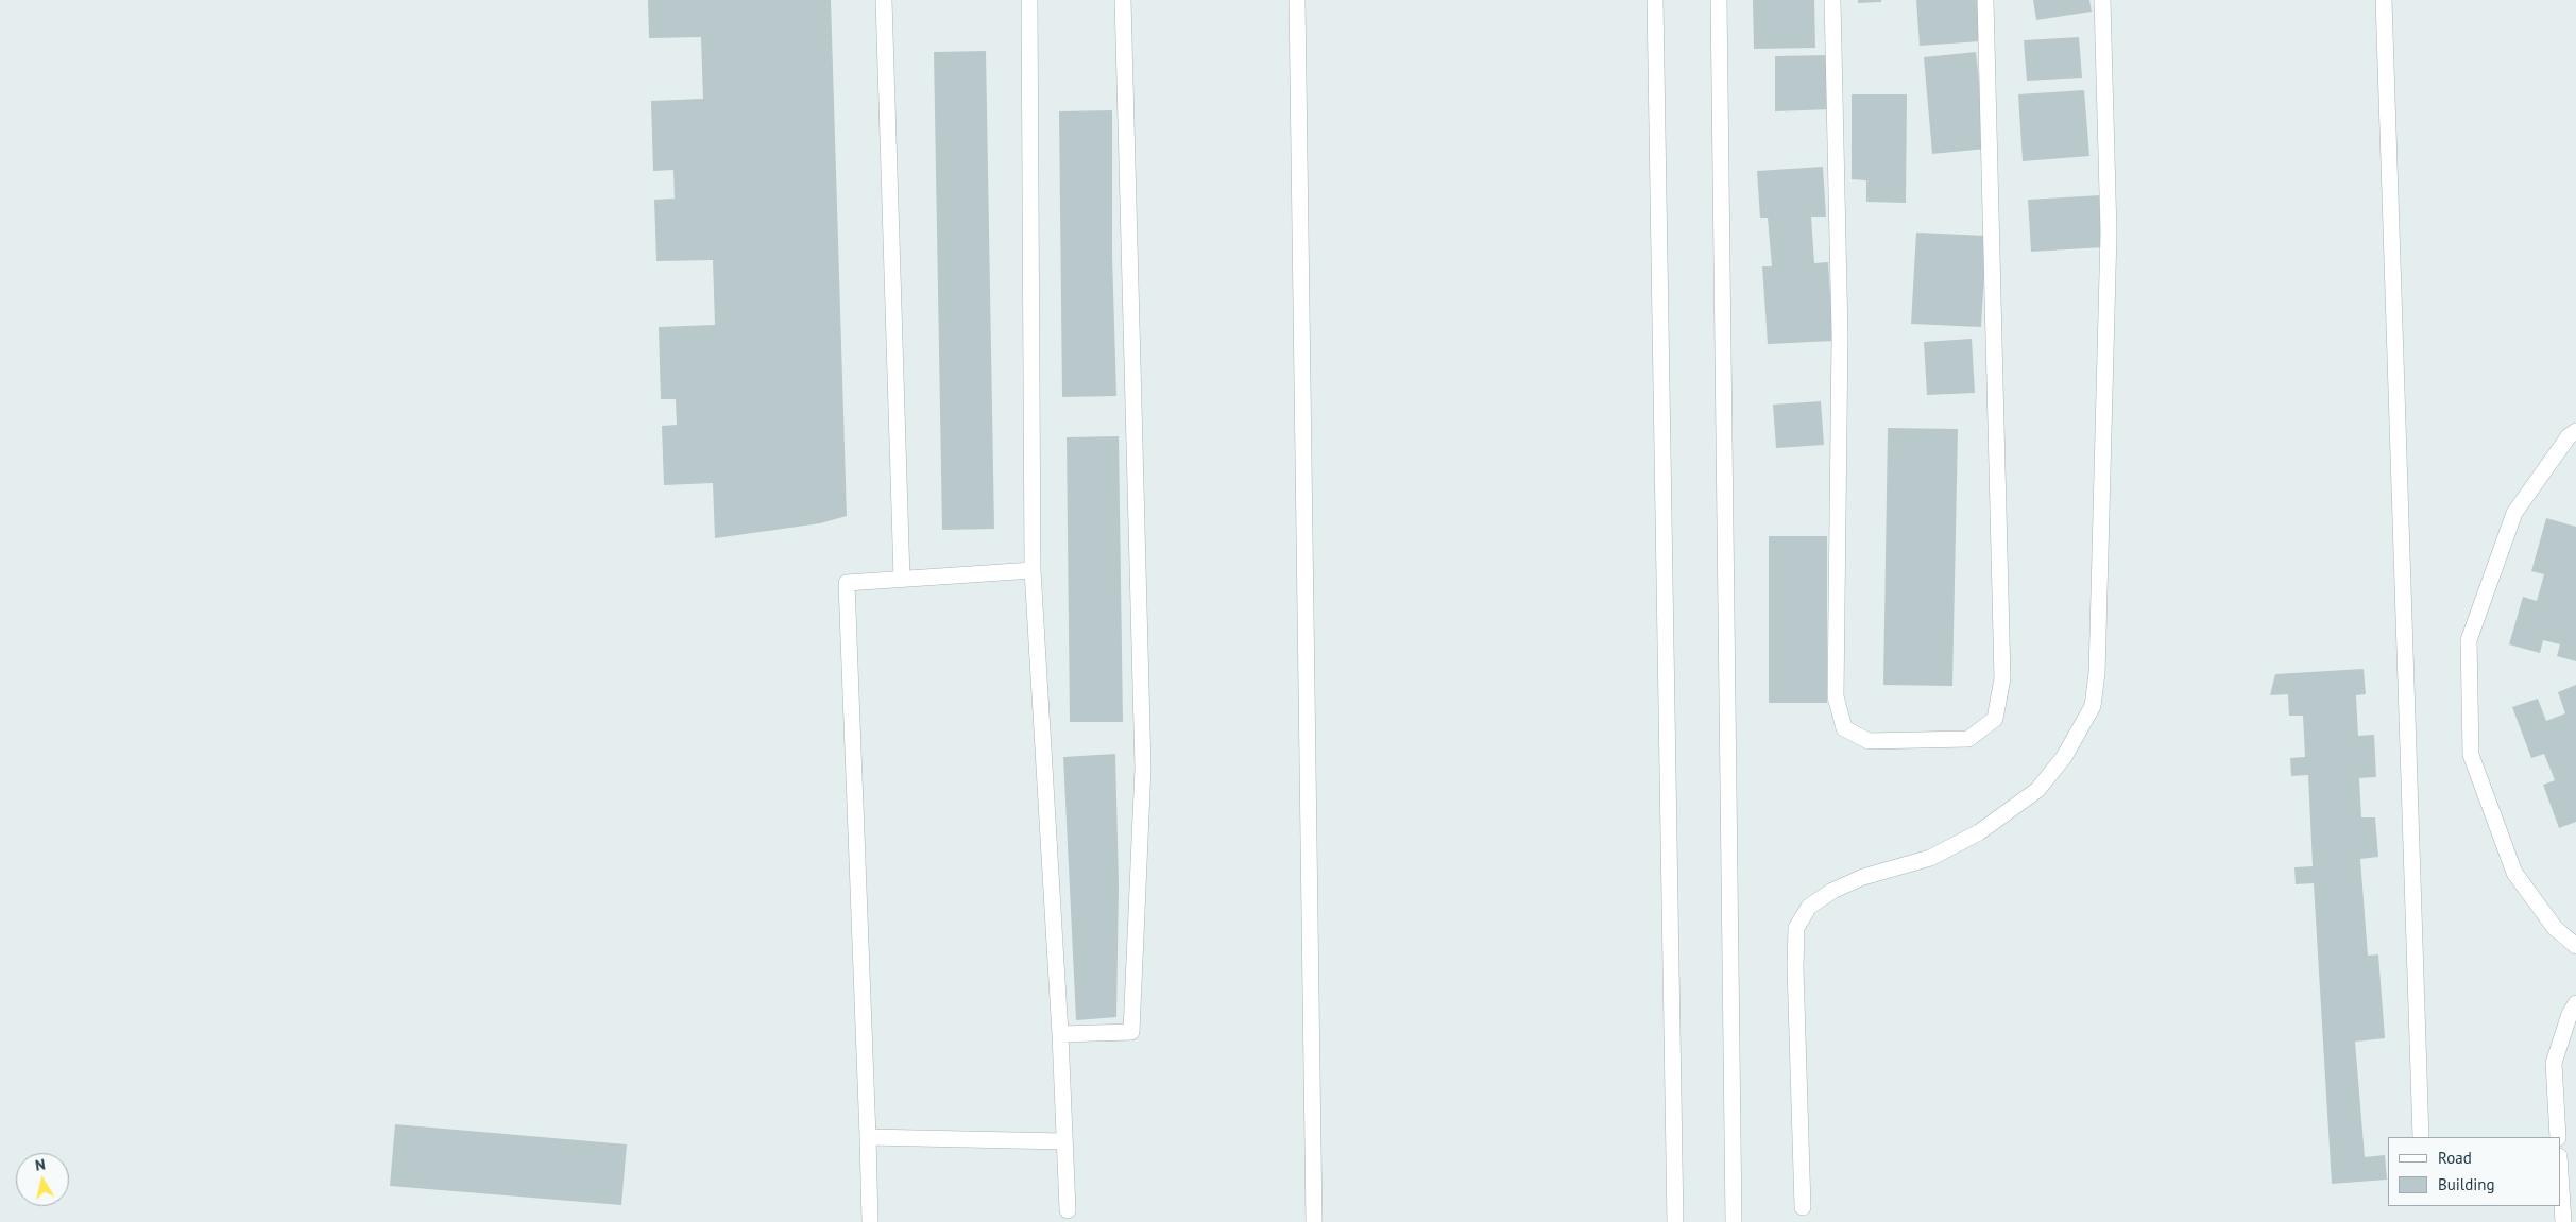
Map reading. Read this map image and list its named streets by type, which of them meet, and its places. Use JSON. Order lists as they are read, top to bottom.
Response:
{
  "legend": ["Road", "Building"],
  "north": "top"
}
